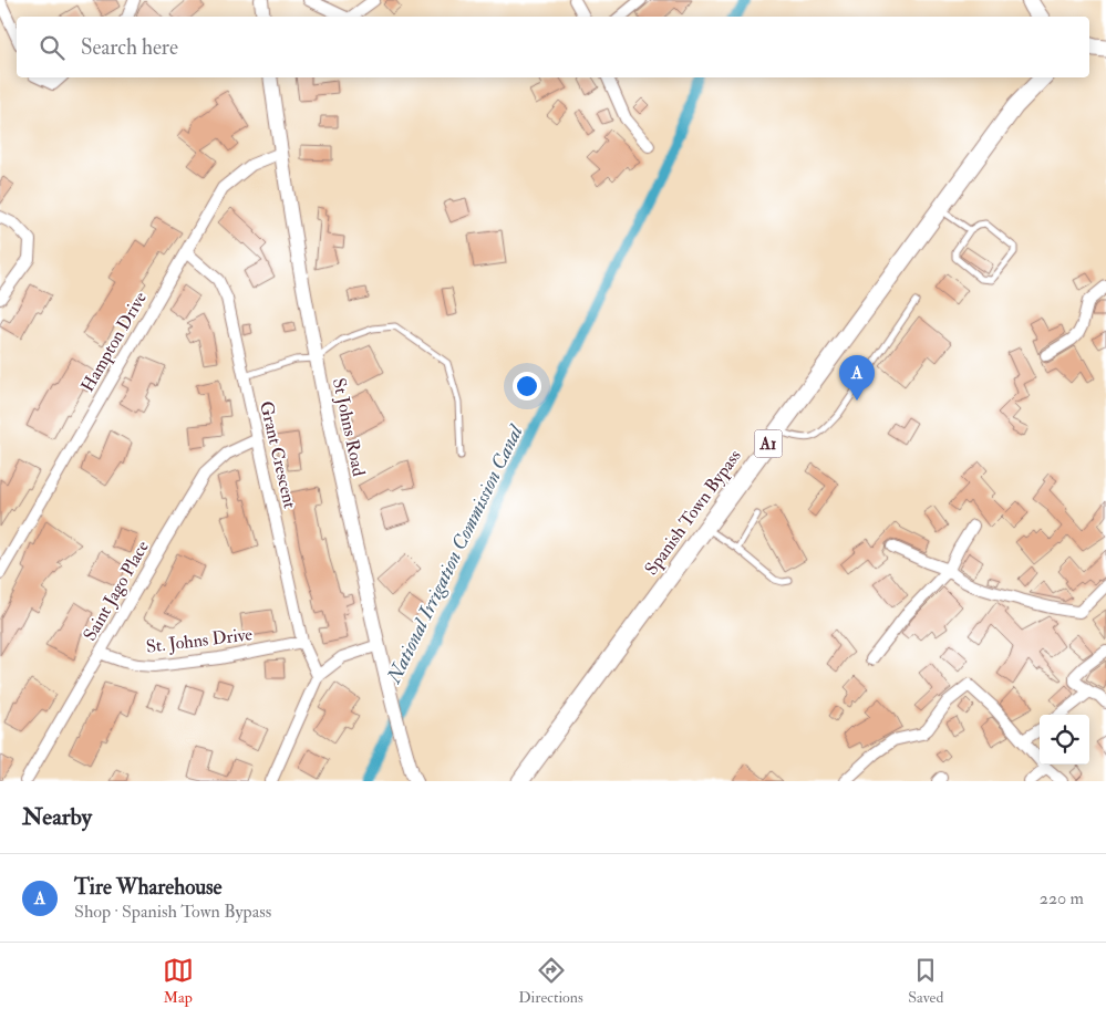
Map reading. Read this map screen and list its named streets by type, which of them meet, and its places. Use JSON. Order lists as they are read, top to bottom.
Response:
{
  "streets": {
    "main road": ["A1", "Spanish Town Bypass"],
    "street": [
      "Hampton Drive",
      "St Johns Road",
      "Grant Crescent",
      "Saint Jago Place",
      "St. Johns Drive"
    ]
  },
  "crossings": [
    ["Hampton Drive", "St Johns Road"],
    ["Hampton Drive", "Grant Crescent"],
    ["Grant Crescent", "Saint Jago Place"],
    ["Grant Crescent", "St. Johns Drive"],
    ["Saint Jago Place", "St. Johns Drive"]
  ],
  "water": ["National Irrigation Commission Canal"],
  "page": {
    "search": "Search here",
    "pins": "A",
    "heading": "Nearby",
    "list": [
      {
        "mark": "A",
        "name": "Tire Wharehouse",
        "note": "Shop · Spanish Town Bypass",
        "value": "220 m"
      }
    ],
    "nav": ["Map", "Directions", "Saved"]
  }
}
